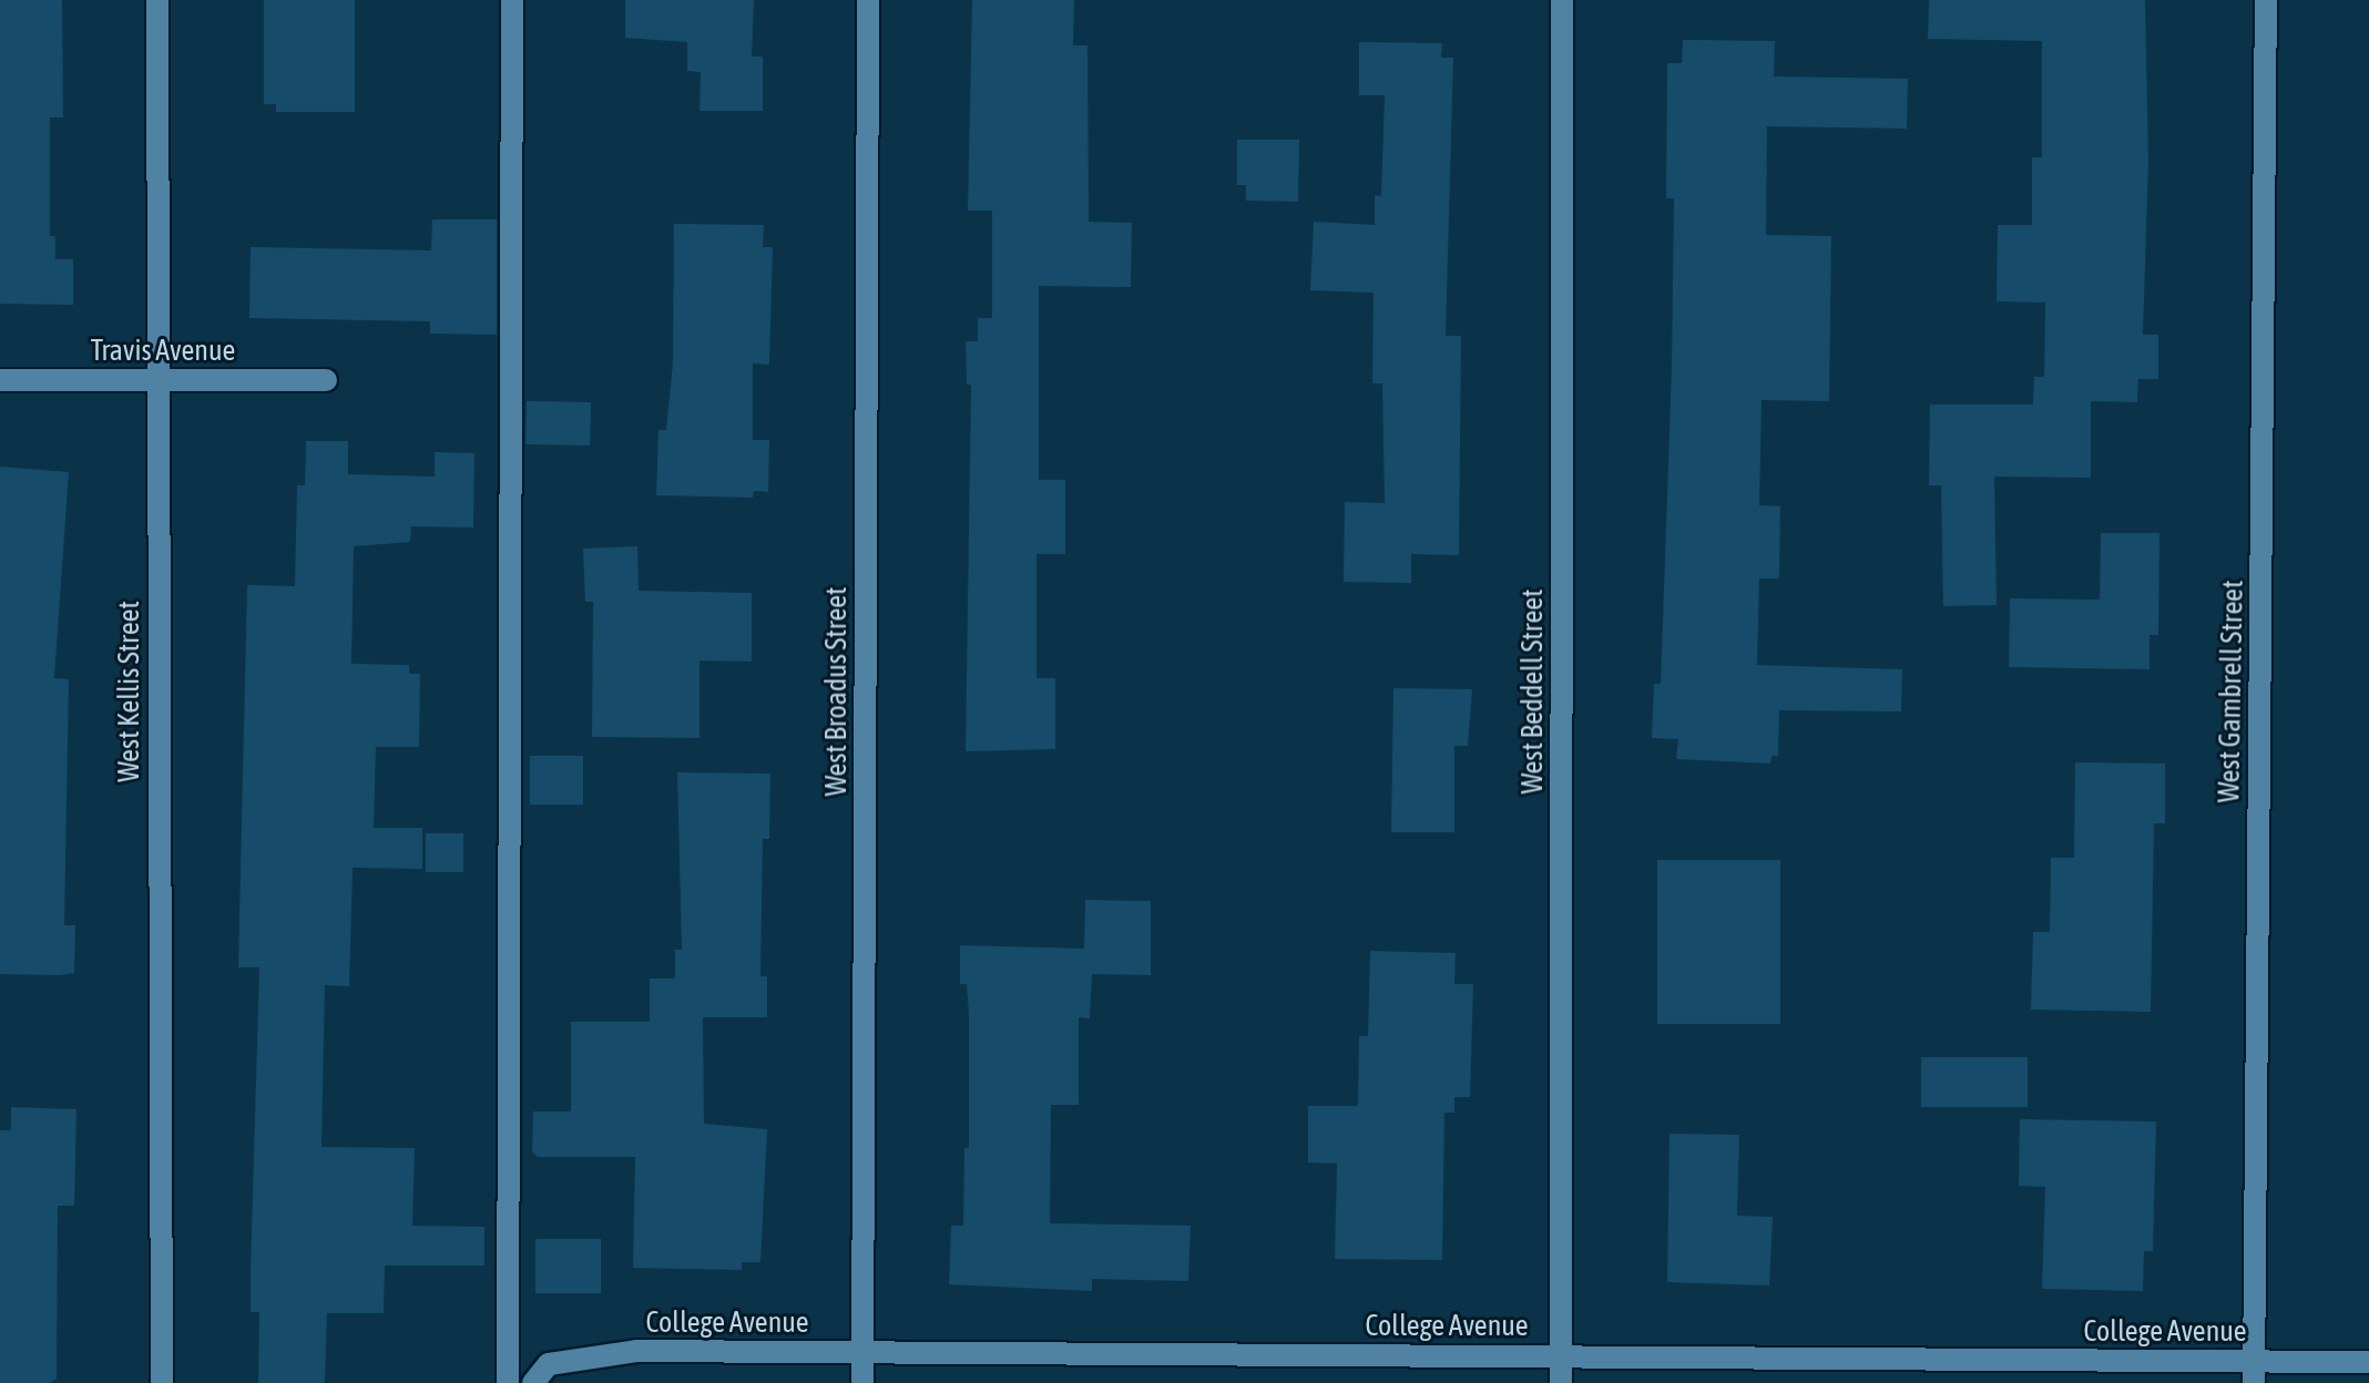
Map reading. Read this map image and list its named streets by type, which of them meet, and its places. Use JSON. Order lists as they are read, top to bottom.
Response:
{
  "streets": {
    "street": [
      "Travis Avenue",
      "West Kellis Street",
      "West Broadus Street",
      "West Beddell Street",
      "West Gambrell Street",
      "College Avenue"
    ]
  },
  "crossings": [
    ["Travis Avenue", "West Kellis Street"],
    ["West Broadus Street", "College Avenue"],
    ["West Beddell Street", "College Avenue"],
    ["West Gambrell Street", "College Avenue"]
  ]
}
